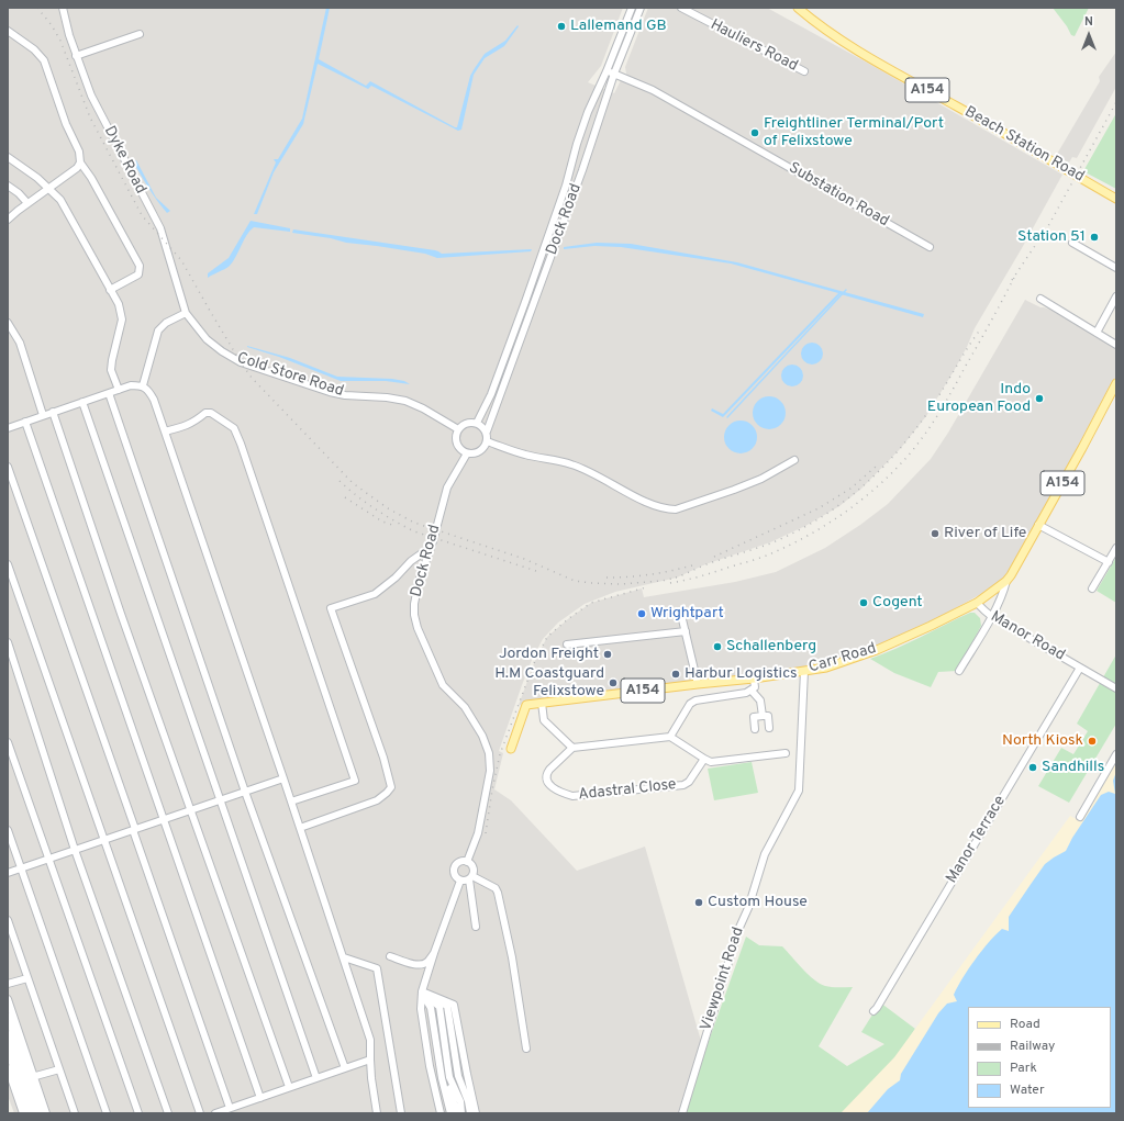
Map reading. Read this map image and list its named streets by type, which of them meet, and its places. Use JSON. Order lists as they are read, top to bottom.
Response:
{
  "streets": {
    "main road": ["A154", "Beach Station Road", "Carr Road"],
    "street": [
      "Hauliers Road",
      "Dyke Road",
      "Substation Road",
      "Dock Road",
      "Cold Store Road",
      "Manor Road",
      "Adastral Close",
      "Manor Terrace",
      "Viewpoint Road"
    ]
  },
  "crossings": [
    ["A154", "Carr Road"],
    ["Dyke Road", "Cold Store Road"],
    ["Substation Road", "Dock Road"],
    ["Dock Road", "Cold Store Road"],
    ["Manor Road", "Carr Road"],
    ["Manor Road", "Manor Terrace"],
    ["Carr Road", "Viewpoint Road"]
  ],
  "places": [
    "Lallemand GB",
    "Freightliner Terminal/Port of Felixstowe",
    "Station 51",
    "Indo European Food",
    "River of Life",
    "Cogent",
    "Wrightpart",
    "Schallenberg",
    "Jordon Freight",
    "Harbur Logistics",
    "H.M Coastguard Felixstowe",
    "North Kiosk",
    "Sandhills",
    "Custom House"
  ],
  "legend": [
    "Road",
    "Railway",
    "Park",
    "Water"
  ],
  "north": "top"
}
